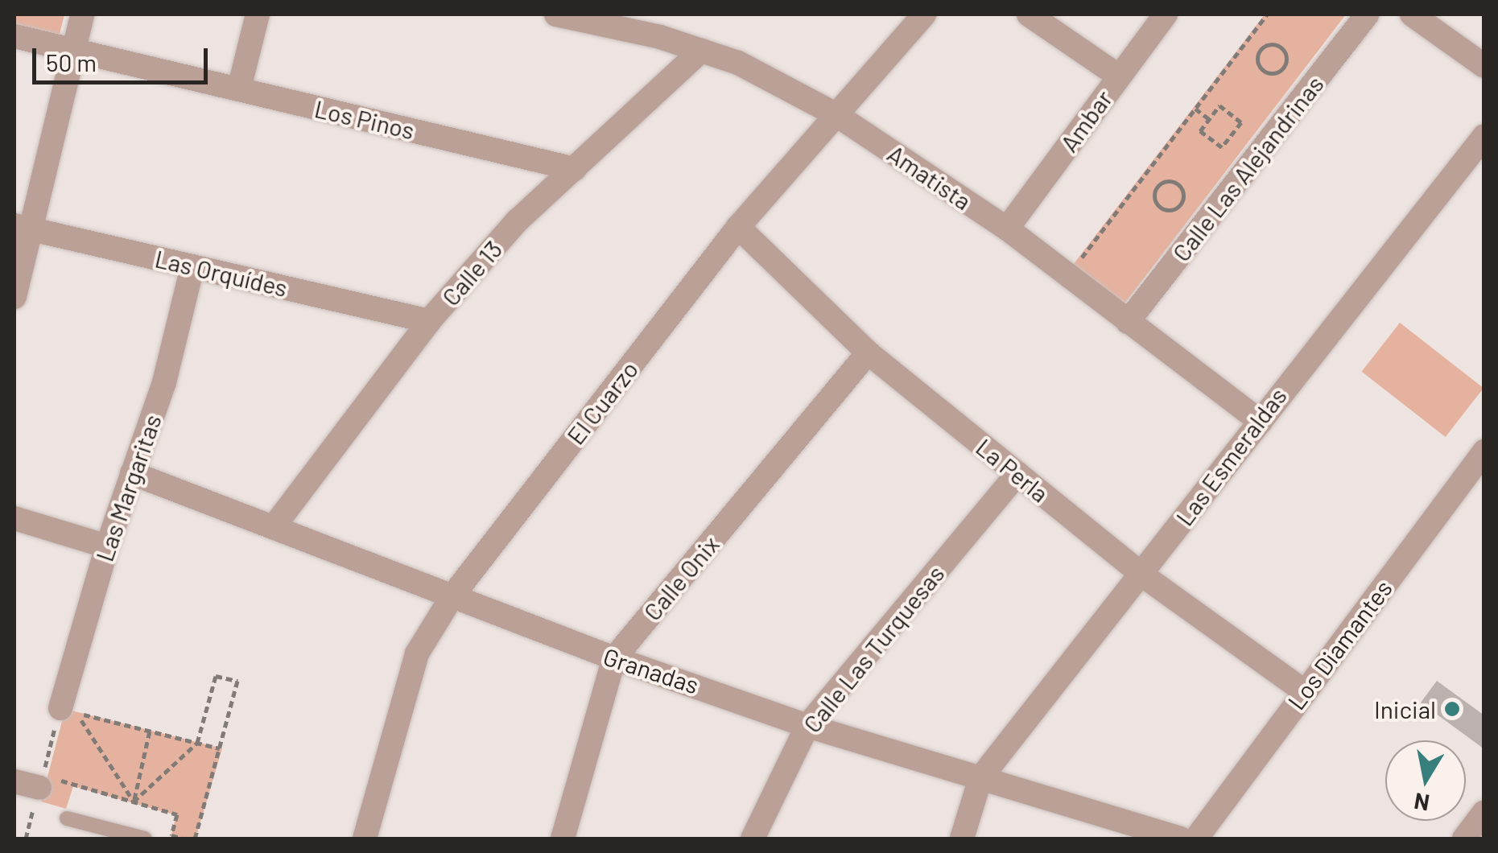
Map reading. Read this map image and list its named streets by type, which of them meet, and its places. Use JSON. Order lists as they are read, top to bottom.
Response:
{
  "streets": {
    "street": [
      "Los Pinos",
      "Ambar",
      "Calle Las Alejandrinas",
      "Amatista",
      "Las Orquídes",
      "Calle 13",
      "El Cuarzo",
      "Las Esmeraldas",
      "La Perla",
      "Las Margaritas",
      "Calle Onix",
      "Los Diamantes",
      "Calle Las Turquesas",
      "Granadas"
    ]
  },
  "crossings": [
    ["Los Pinos", "Calle 13"],
    ["Ambar", "Amatista"],
    ["Calle Las Alejandrinas", "Amatista"],
    ["Amatista", "Calle 13"],
    ["Amatista", "El Cuarzo"],
    ["Amatista", "Las Esmeraldas"],
    ["Las Orquídes", "Calle 13"],
    ["Las Orquídes", "Las Margaritas"],
    ["Calle 13", "Granadas"],
    ["El Cuarzo", "La Perla"],
    ["El Cuarzo", "Granadas"],
    ["Las Esmeraldas", "La Perla"],
    ["Las Esmeraldas", "Granadas"],
    ["La Perla", "Calle Onix"],
    ["La Perla", "Los Diamantes"],
    ["La Perla", "Calle Las Turquesas"],
    ["Las Margaritas", "Granadas"],
    ["Calle Onix", "Granadas"],
    ["Calle Las Turquesas", "Granadas"]
  ],
  "places": ["Inicial"],
  "scale_bar": "50 m",
  "north": "bottom"
}
